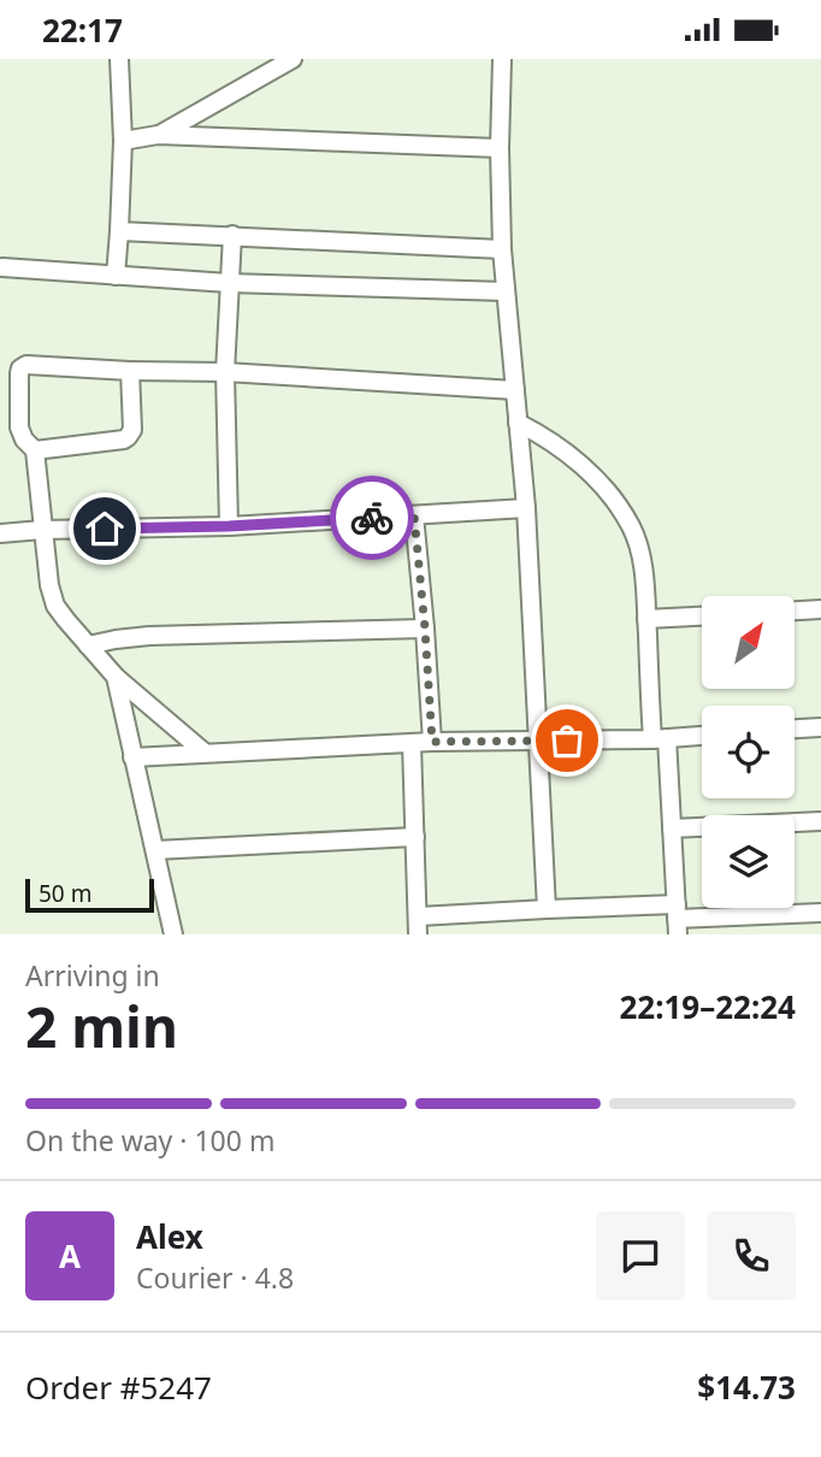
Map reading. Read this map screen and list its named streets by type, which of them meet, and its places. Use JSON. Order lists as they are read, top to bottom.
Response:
{
  "scale_bar": "50 m",
  "north": "top right",
  "page": {
    "status": "22:17",
    "scale": "50 m",
    "heading": ["2 min", "Arriving in", "22:19–22:24"],
    "panel": [
      "Alex",
      "Courier · 4.8",
      "Order #5247",
      "$14.73"
    ],
    "bar": "On the way · 100 m",
    "round": "A"
  }
}
